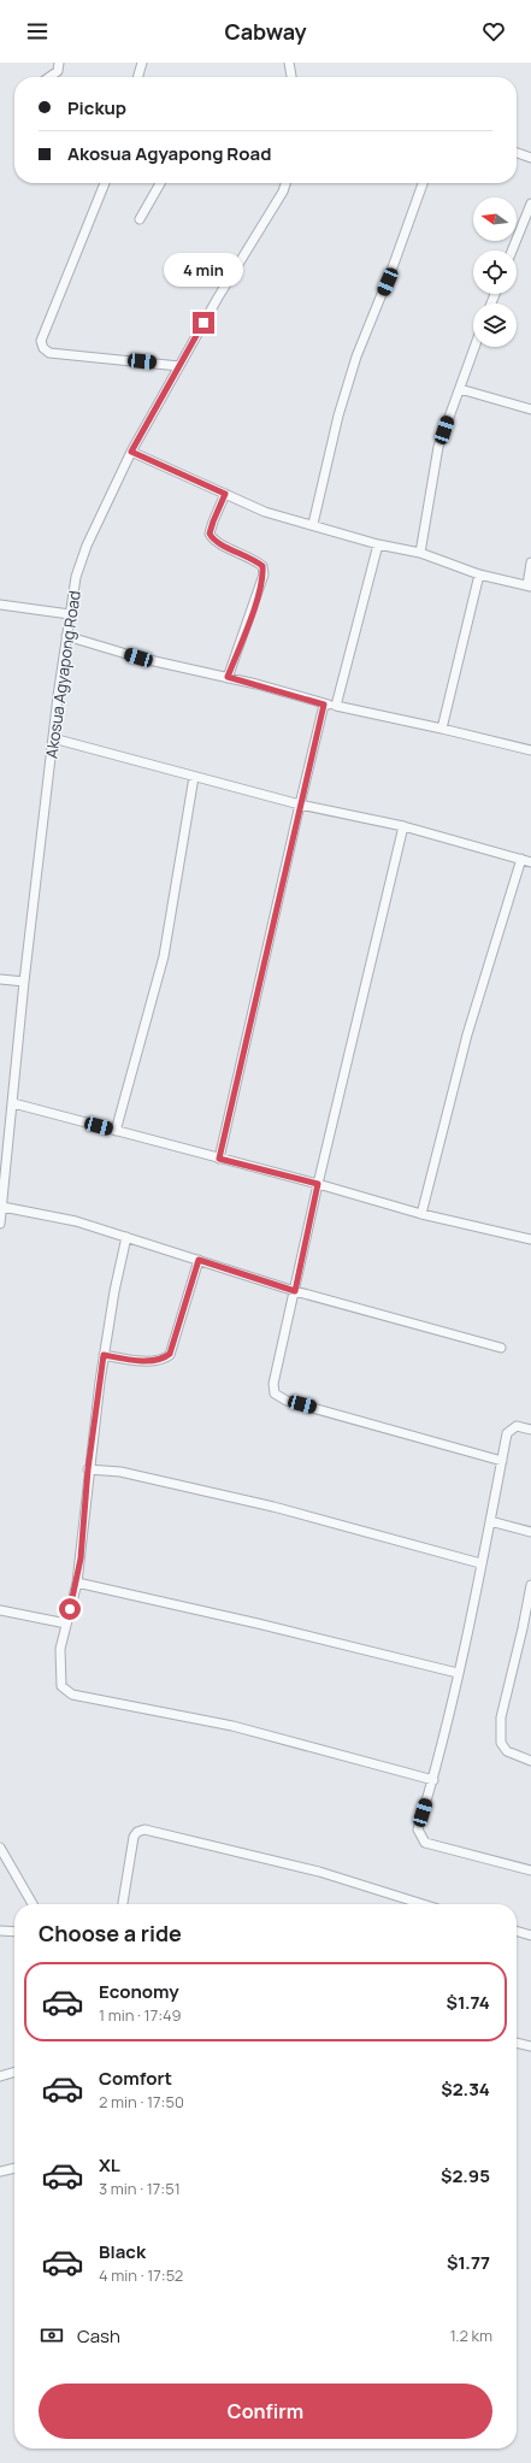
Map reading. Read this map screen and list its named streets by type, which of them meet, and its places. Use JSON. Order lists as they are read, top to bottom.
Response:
{
  "streets": {
    "street": ["Akosua Agyapong Road"]
  },
  "north": "left",
  "page": {
    "header": "Cabway",
    "banner": ["Pickup", "Akosua Agyapong Road"],
    "bubble": "4 min",
    "heading": "Choose a ride",
    "list": [
      {
        "name": "Economy",
        "note": "1 min · 17:49",
        "value": "$1.74"
      },
      {
        "name": "Comfort",
        "note": "2 min · 17:50",
        "value": "$2.34"
      },
      {
        "name": "XL",
        "note": "3 min · 17:51",
        "value": "$2.95"
      },
      {
        "name": "Black",
        "note": "4 min · 17:52",
        "value": "$1.77"
      }
    ],
    "pay": ["Cash", "1.2 km"],
    "buttons": "Confirm"
  }
}
